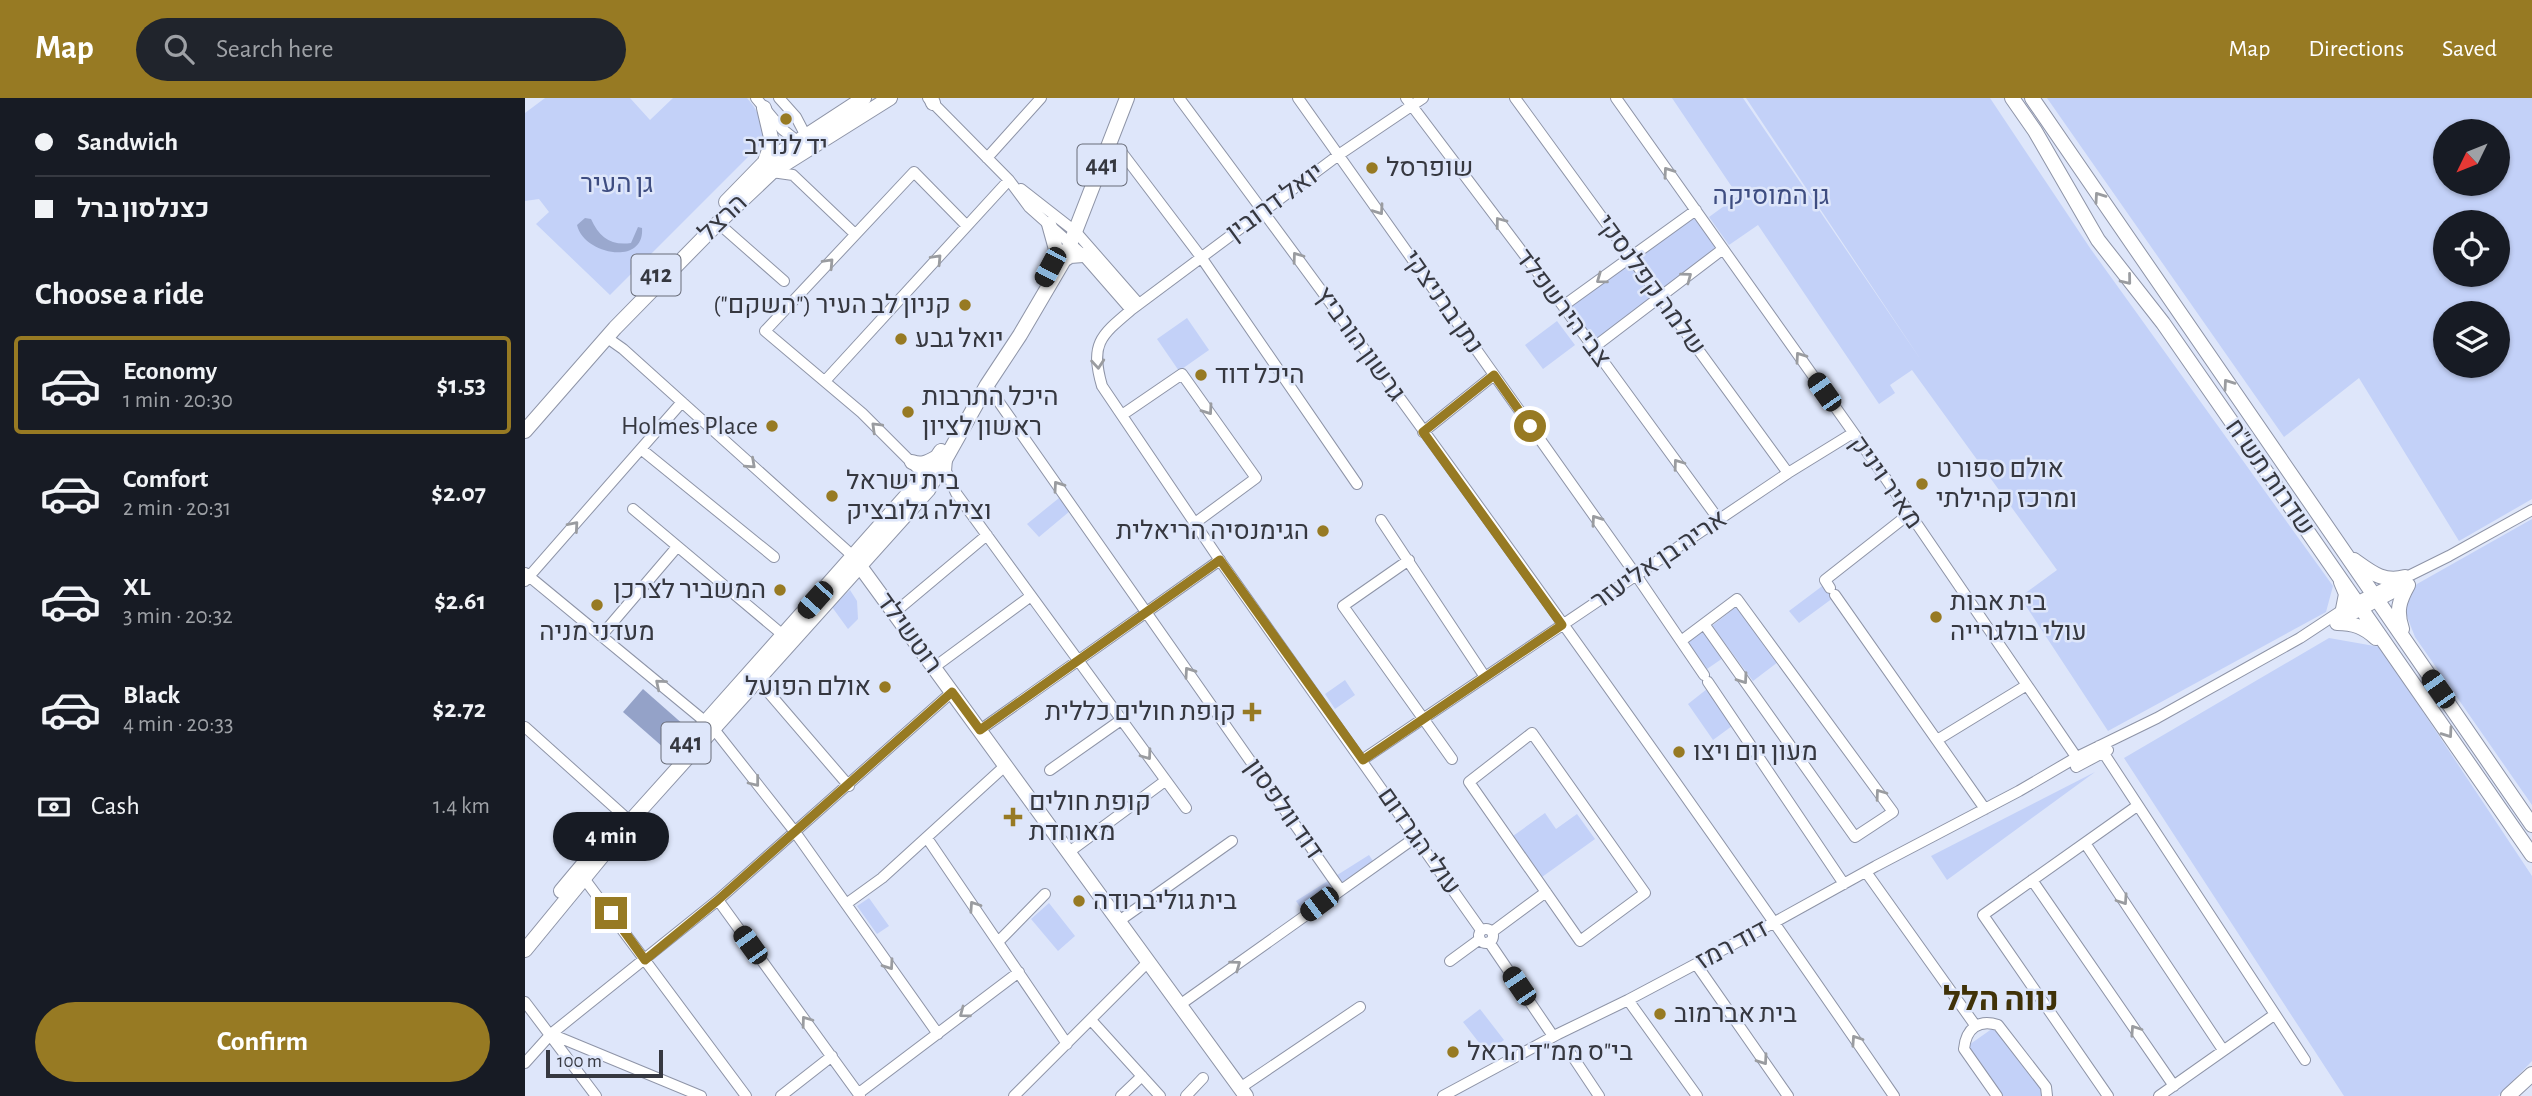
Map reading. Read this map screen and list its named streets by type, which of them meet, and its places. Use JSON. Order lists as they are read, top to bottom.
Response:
{
  "streets": {
    "main road": [
      "441",
      "הרצל",
      "412",
      "שדרות תש\"ח",
      "רוטשילד"
    ],
    "street": [
      "יואל דרובין",
      "שלמה קפלנסקי",
      "נתן ברניצקי",
      "צבי הירשפלד",
      "גרשון הורביץ",
      "מאיר ויניק",
      "אריה בן אליעזר",
      "דוד וולפסון",
      "עולי הגרדום",
      "דוד רמז"
    ]
  },
  "crossings": [
    ["441", "רוטשילד"],
    ["441", "דוד וולפסון"],
    ["יואל דרובין", "נתן ברניצקי"],
    ["יואל דרובין", "צבי הירשפלד"],
    ["יואל דרובין", "גרשון הורביץ"],
    ["יואל דרובין", "עולי הגרדום"],
    ["הרצל", "רוטשילד"],
    ["שלמה קפלנסקי", "אריה בן אליעזר"],
    ["נתן ברניצקי", "אריה בן אליעזר"],
    ["נתן ברניצקי", "דוד רמז"],
    ["צבי הירשפלד", "אריה בן אליעזר"],
    ["גרשון הורביץ", "אריה בן אליעזר"],
    ["גרשון הורביץ", "דוד רמז"],
    ["שדרות תש\"ח", "דוד רמז"],
    ["מאיר ויניק", "אריה בן אליעזר"],
    ["מאיר ויניק", "דוד רמז"],
    ["אריה בן אליעזר", "עולי הגרדום"],
    ["עולי הגרדום", "דוד רמז"]
  ],
  "one_way": ["צבי הירשפלד", "מאיר ויניק"],
  "districts": ["נווה הלל"],
  "parks": ["גן העיר", "גן המוסיקה"],
  "places": {
    "other": [
      "יד לנדיב",
      "שופרסל",
      "קניון לב העיר (\"השקם\")",
      "יואל גבע",
      "היכל דוד",
      "היכל התרבות ראשון לציון",
      "Holmes Place",
      "אולם ספורט ומרכז קהילתי",
      "בית ישראל וצילה גלובציק",
      "הגימנסיה הריאלית",
      "המשביר לצרכן",
      "מעדני מניה",
      "בית אבות עולי בולגרייה",
      "אולם הפועל",
      "מעון יום ויצו",
      "בית גוליברודה",
      "בית אברמוב",
      "בי\"ס ממ\"ד הראל"
    ],
    "health": ["קופת חולים כללית", "קופת חולים מאוחדת"]
  },
  "scale_bar": "100 m",
  "north": "bottom left",
  "page": {
    "header": "Map",
    "search": "Search here",
    "nav": ["Map", "Directions", "Saved"],
    "banner": ["Sandwich", "כצנלסון ברל"],
    "heading": "Choose a ride",
    "list": [
      {
        "name": "Economy",
        "note": "1 min · 20:30",
        "value": "$1.53"
      },
      {
        "name": "Comfort",
        "note": "2 min · 20:31",
        "value": "$2.07"
      },
      {
        "name": "XL",
        "note": "3 min · 20:32",
        "value": "$2.61"
      },
      {
        "name": "Black",
        "note": "4 min · 20:33",
        "value": "$2.72"
      }
    ],
    "pay": ["Cash", "1.4 km"],
    "bubble": "4 min",
    "buttons": "Confirm",
    "scale": "100 m"
  }
}
